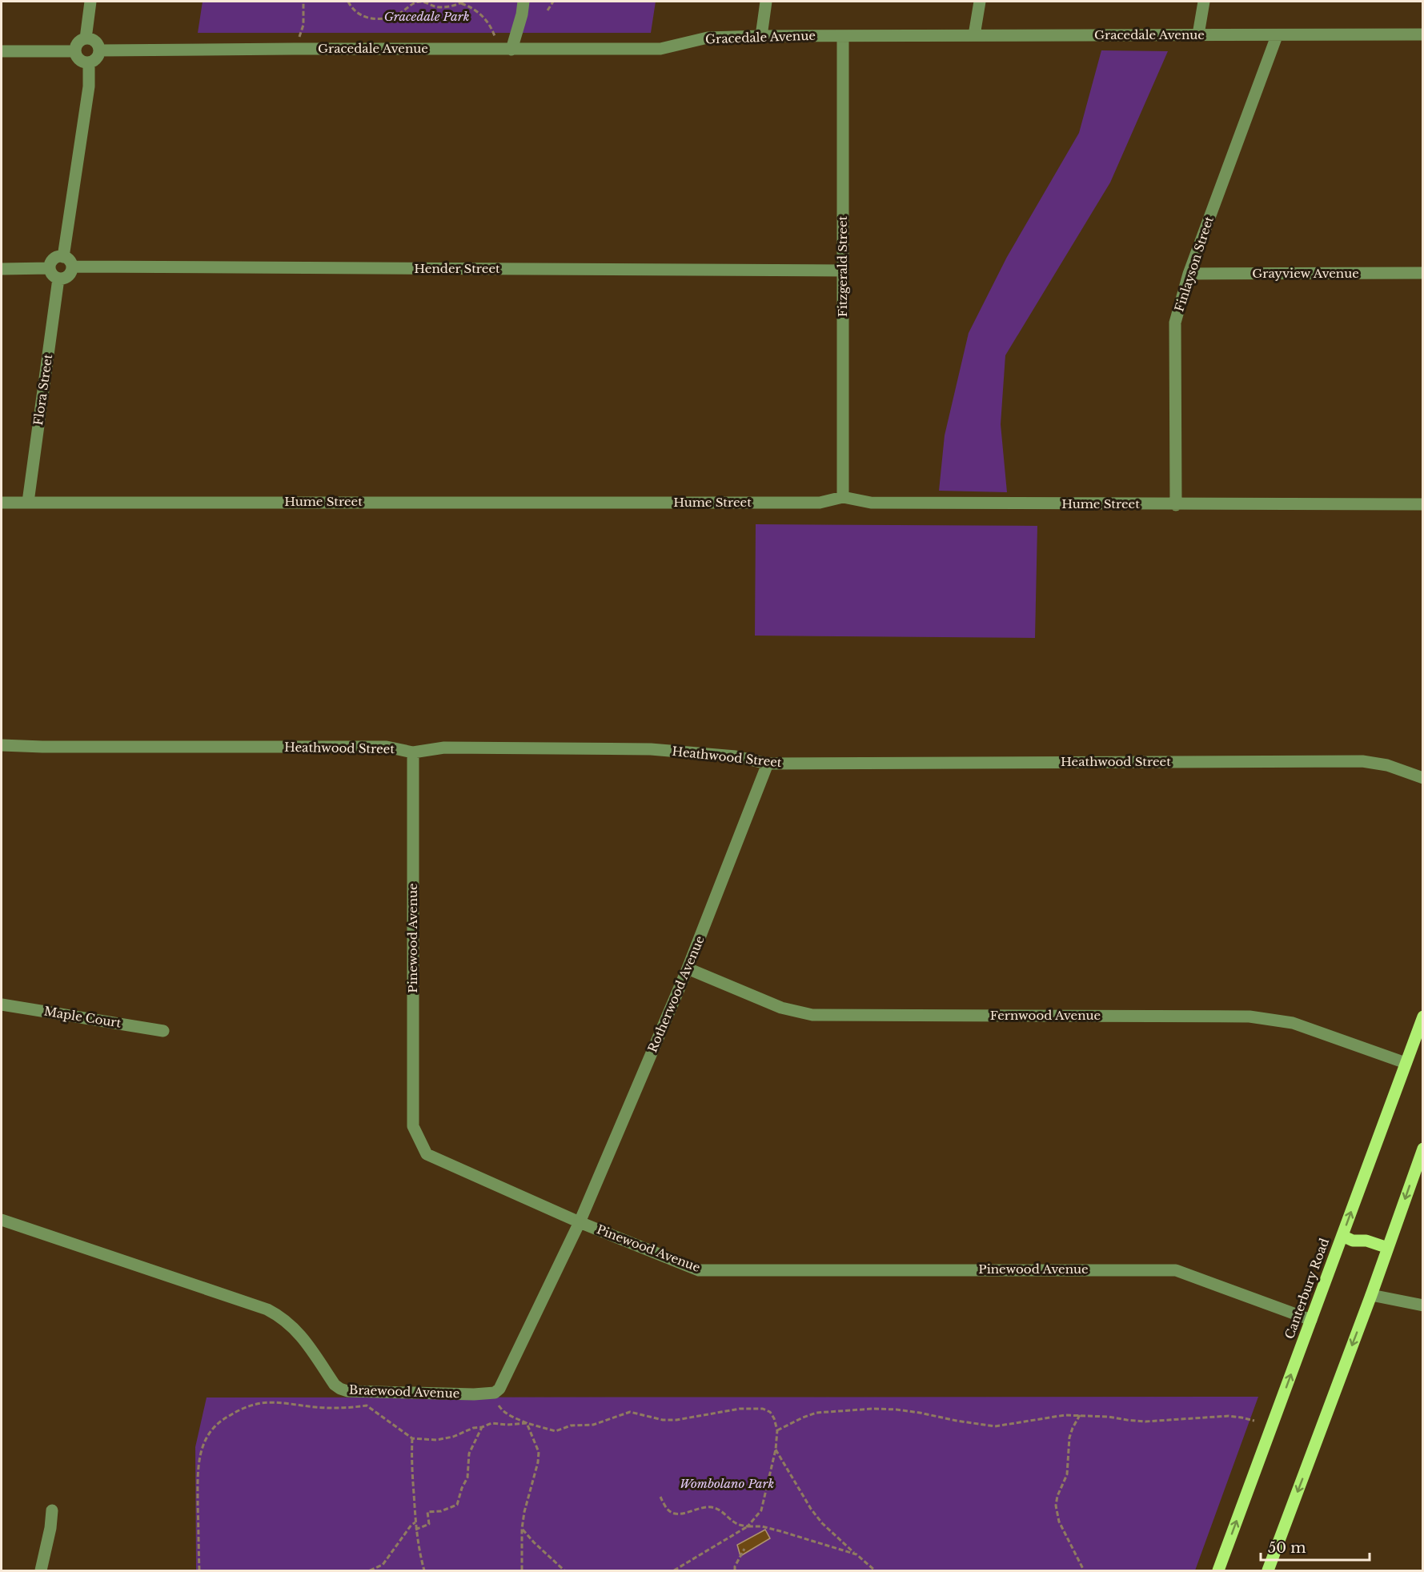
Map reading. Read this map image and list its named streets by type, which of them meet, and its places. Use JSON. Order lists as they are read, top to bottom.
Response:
{
  "streets": {
    "main road": ["Canterbury Road"],
    "street": [
      "Gracedale Avenue",
      "Finlayson Street",
      "Fitzgerald Street",
      "Hender Street",
      "Grayview Avenue",
      "Flora Street",
      "Hume Street",
      "Heathwood Street",
      "Pinewood Avenue",
      "Rotherwood Avenue",
      "Fernwood Avenue",
      "Maple Court",
      "Braewood Avenue"
    ]
  },
  "crossings": [
    ["Gracedale Avenue", "Finlayson Street"],
    ["Gracedale Avenue", "Fitzgerald Street"],
    ["Finlayson Street", "Grayview Avenue"],
    ["Finlayson Street", "Hume Street"],
    ["Fitzgerald Street", "Hender Street"],
    ["Fitzgerald Street", "Hume Street"],
    ["Hender Street", "Flora Street"],
    ["Flora Street", "Hume Street"],
    ["Heathwood Street", "Pinewood Avenue"],
    ["Heathwood Street", "Rotherwood Avenue"],
    ["Pinewood Avenue", "Rotherwood Avenue"],
    ["Pinewood Avenue", "Canterbury Road"],
    ["Rotherwood Avenue", "Fernwood Avenue"],
    ["Fernwood Avenue", "Canterbury Road"]
  ],
  "parks": ["Gracedale Park", "Wombolano Park"],
  "scale_bar": "50 m"
}
